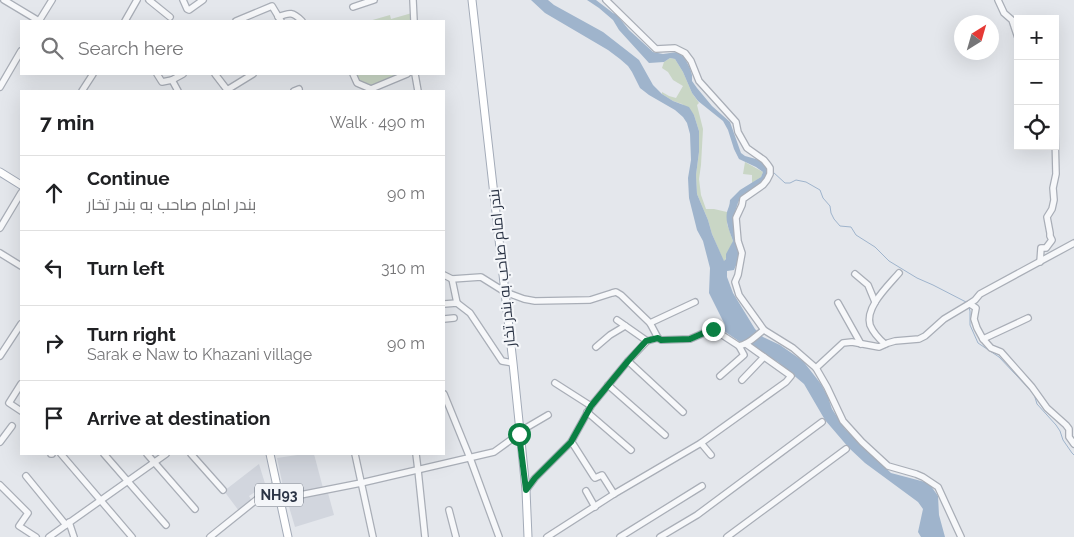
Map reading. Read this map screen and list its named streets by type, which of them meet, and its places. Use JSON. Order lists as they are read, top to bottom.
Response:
{
  "streets": {
    "main road": ["بندر امام صاحب به بندر تخار", "NH93"]
  },
  "north": "top right",
  "page": {
    "map_buttons": ["+", "−"],
    "search": "Search here",
    "heading": ["7 min", "Walk · 490 m"],
    "list": [
      ["Continue", "بندر امام صاحب به بندر تخار", "90 m"],
      ["Turn left", "310 m"],
      ["Turn right", "Sarak e Naw to Khazani village", "90 m"],
      "Arrive at destination"
    ]
  }
}
